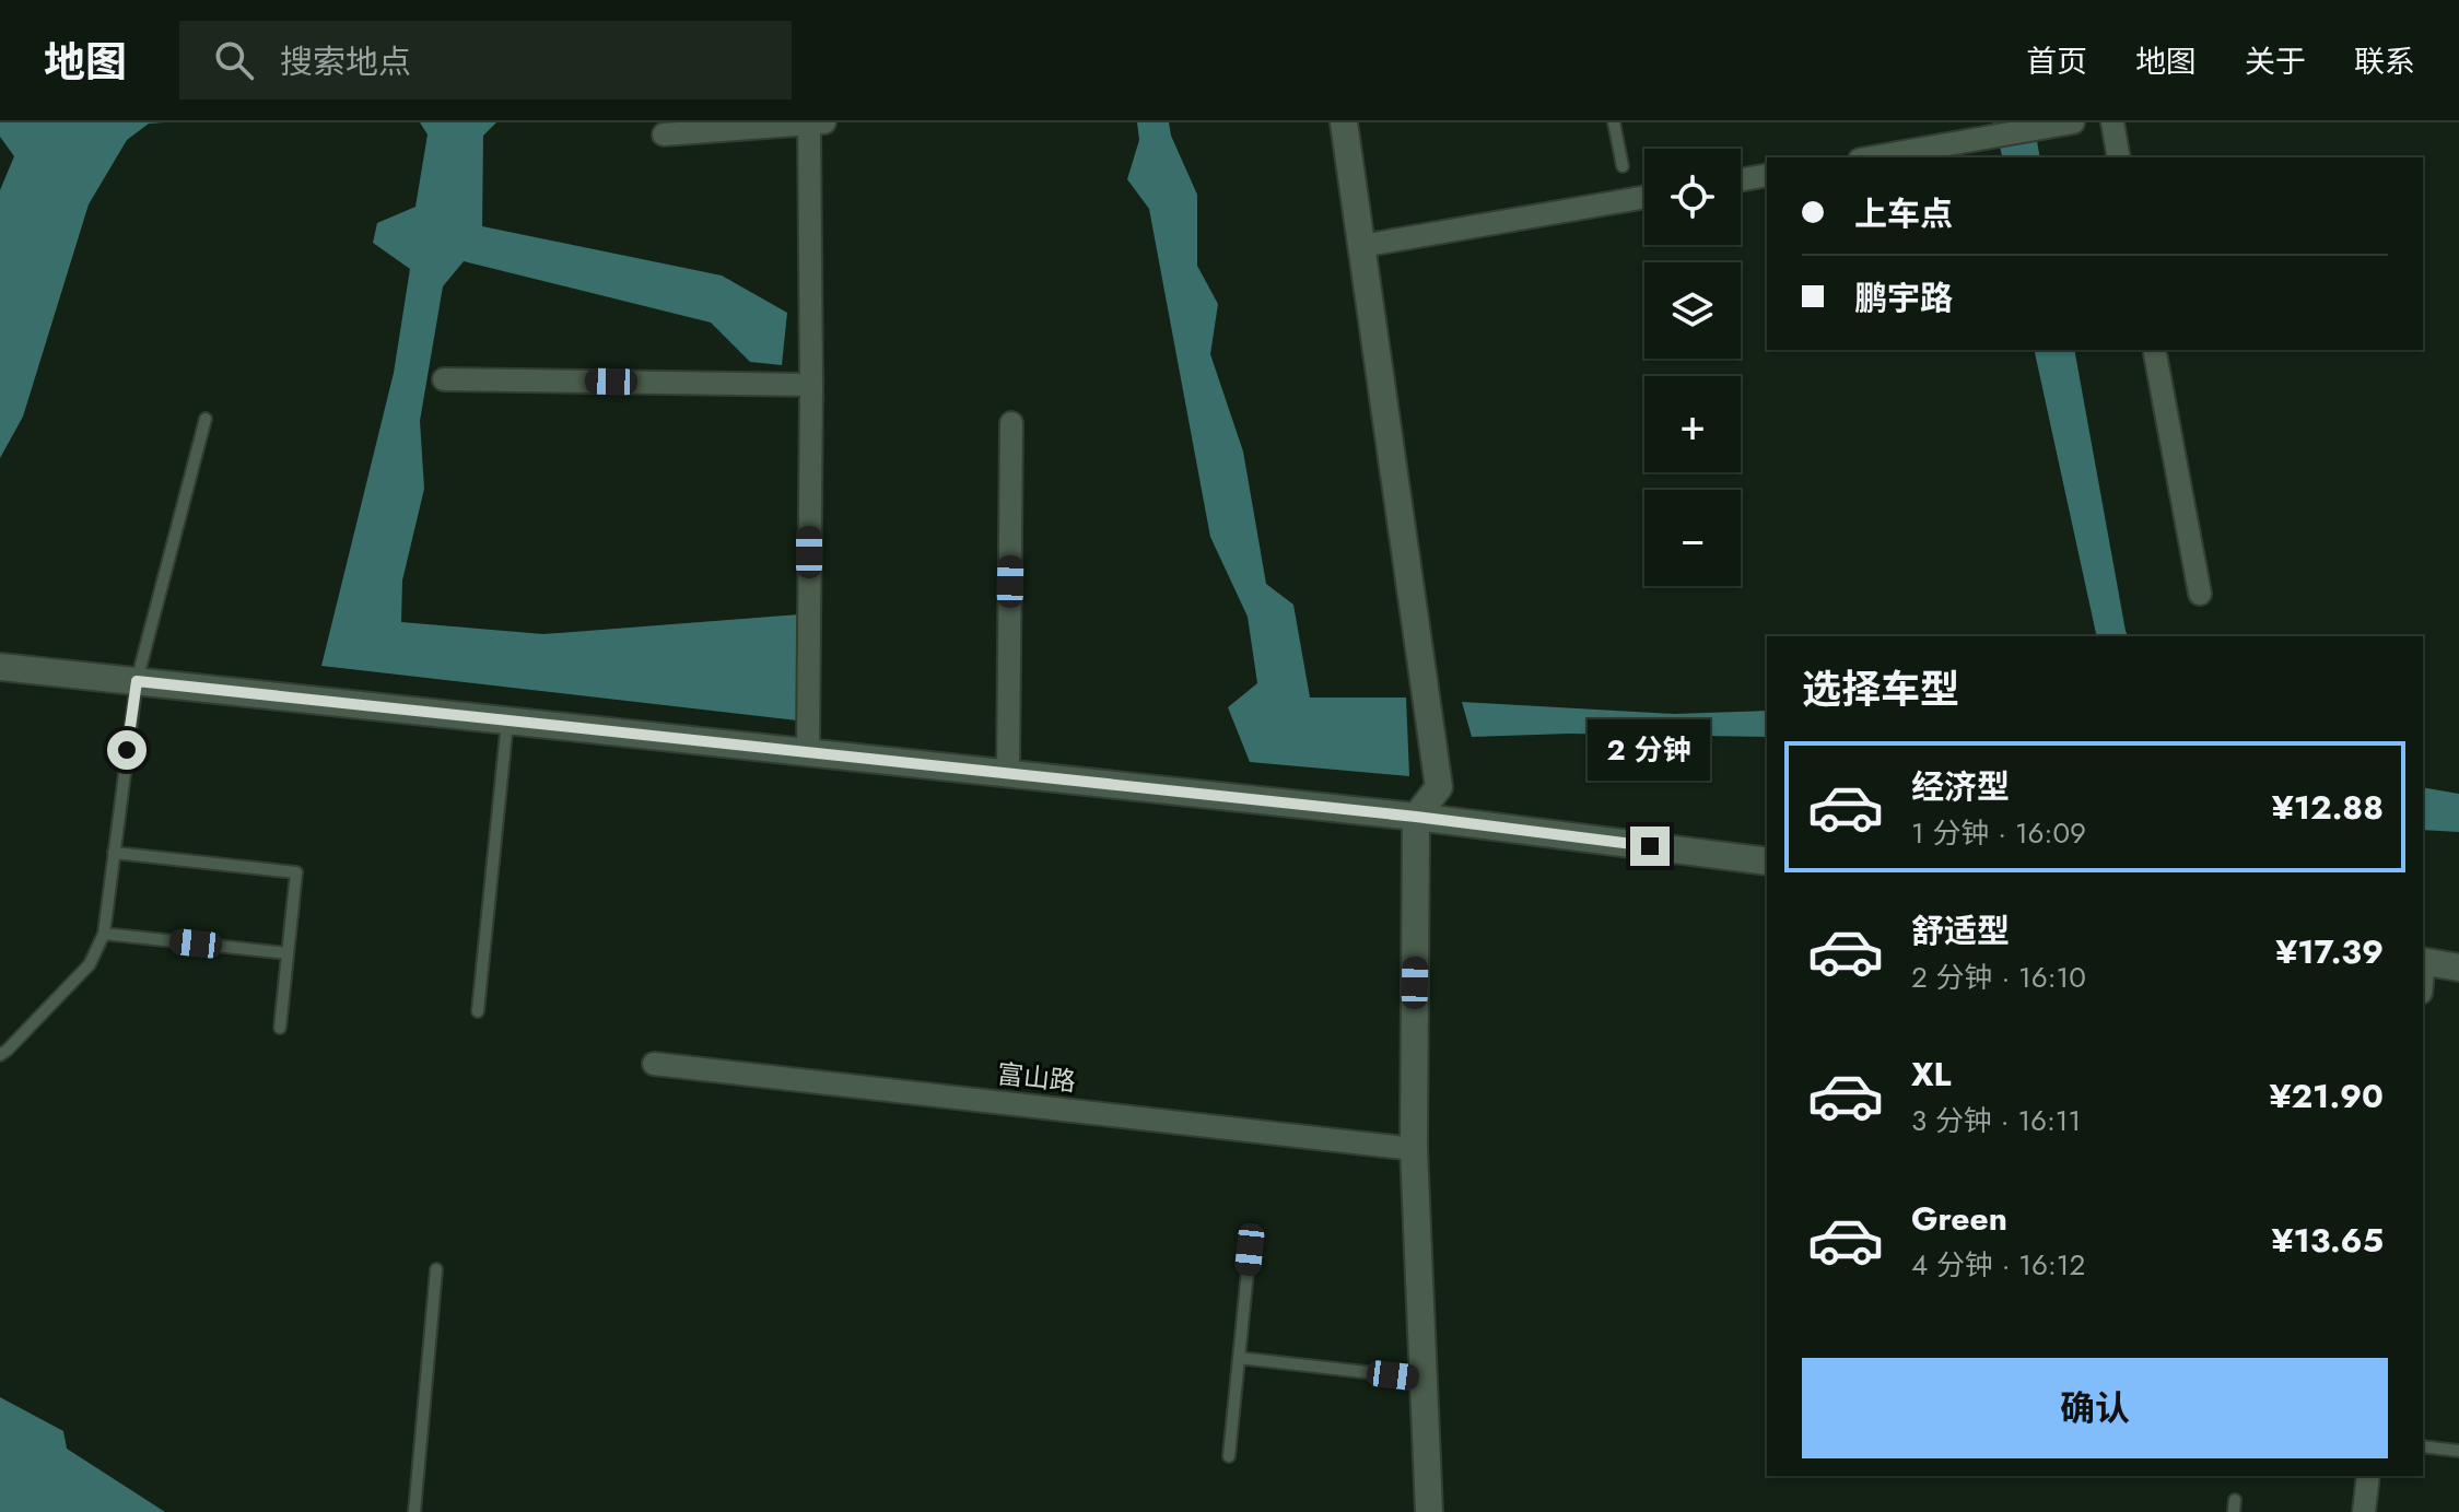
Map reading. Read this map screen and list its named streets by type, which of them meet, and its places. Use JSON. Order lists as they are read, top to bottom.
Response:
{
  "streets": {
    "street": ["富山路"]
  },
  "page": {
    "header": "地图",
    "search": "搜索地点",
    "nav": [
      "首页",
      "地图",
      "关于",
      "联系"
    ],
    "map_buttons": ["+", "−"],
    "banner": ["上车点", "鹏宇路"],
    "heading": "选择车型",
    "bubble": "2 分钟",
    "list": [
      {
        "name": "经济型",
        "note": "1 分钟 · 16:09",
        "value": "¥12.88"
      },
      {
        "name": "舒适型",
        "note": "2 分钟 · 16:10",
        "value": "¥17.39"
      },
      {
        "name": "XL",
        "note": "3 分钟 · 16:11",
        "value": "¥21.90"
      },
      {
        "name": "Green",
        "note": "4 分钟 · 16:12",
        "value": "¥13.65"
      }
    ],
    "buttons": "确认"
  }
}
